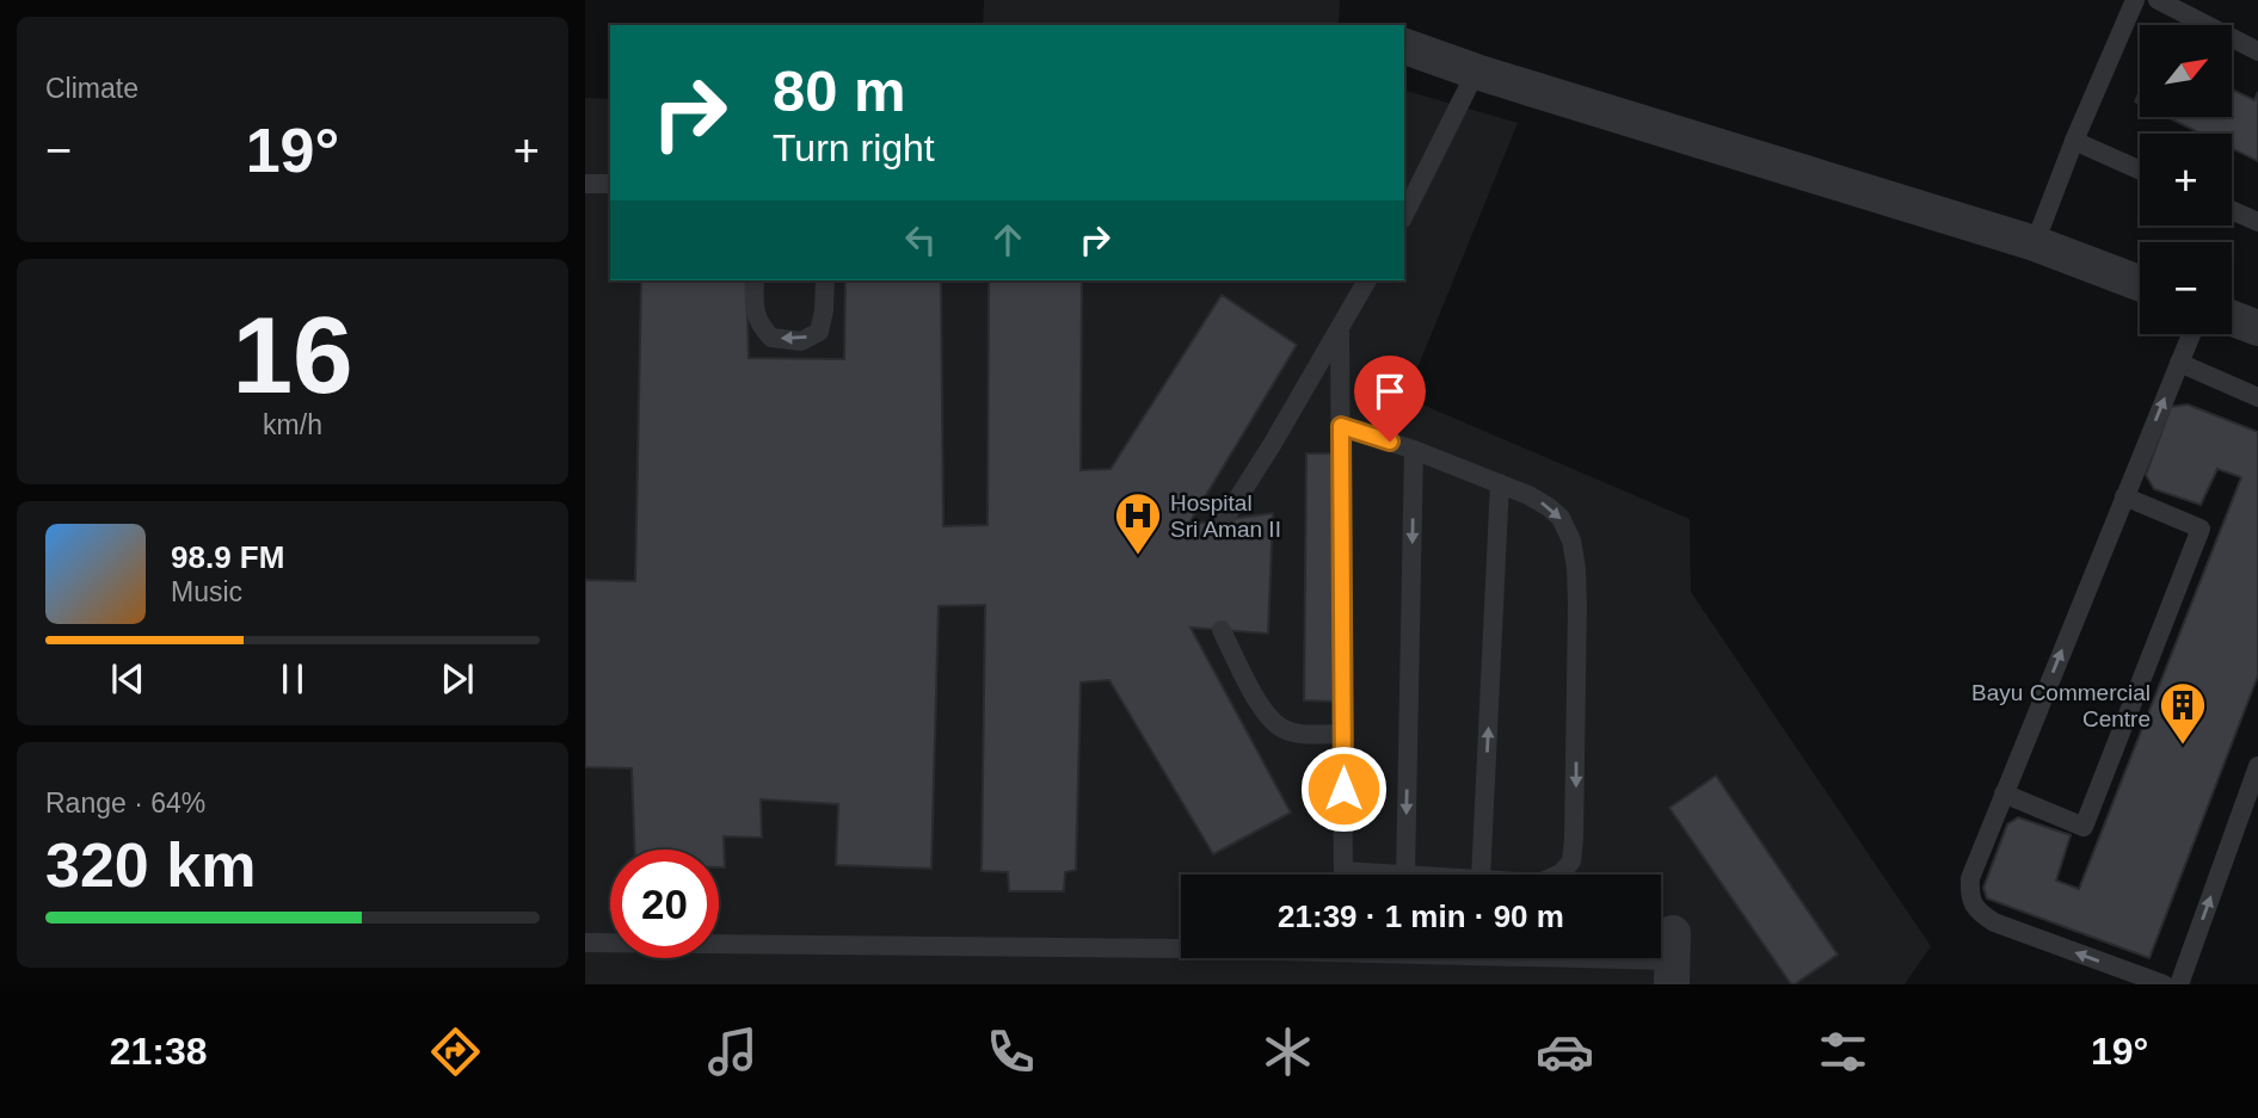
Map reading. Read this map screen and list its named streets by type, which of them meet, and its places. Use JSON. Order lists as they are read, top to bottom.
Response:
{
  "places": {
    "hospital": ["Hospital Sri Aman II"],
    "building": ["Bayu Commercial Centre"]
  },
  "north": "top right",
  "page": {
    "tile": [
      "Climate",
      ["16", "km/h"],
      ["Range · 64%", "320 km"]
    ],
    "map_buttons": ["+", "−"],
    "turn": ["80 m", "Turn right"],
    "heat": ["−", "19°", "+"],
    "song": ["98.9 FM", "Music"],
    "limit": "20",
    "trip": "21:39 · 1 min · 90 m",
    "tabs": ["21:38", "19°"]
  }
}
